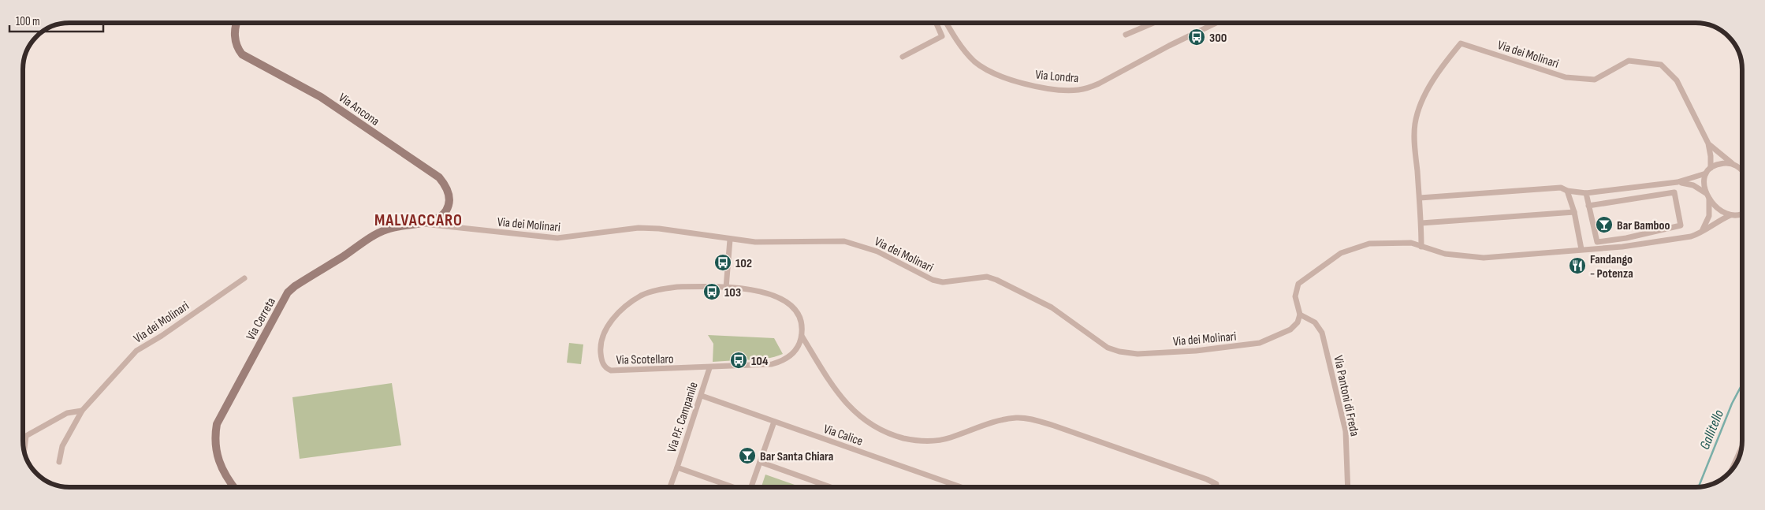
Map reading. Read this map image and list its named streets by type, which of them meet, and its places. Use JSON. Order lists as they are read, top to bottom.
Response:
{
  "streets": {
    "street": [
      "Via dei Molinari",
      "Via Londra",
      "Via Ancona",
      "Via Cerreta",
      "Via Scotellaro",
      "Via Pantoni di Freda",
      "Via P.F. Campanile",
      "Via Calice"
    ]
  },
  "crossings": [
    ["Via dei Molinari", "Via Ancona"],
    ["Via dei Molinari", "Via Cerreta"],
    ["Via dei Molinari", "Via Pantoni di Freda"],
    ["Via Ancona", "Via Cerreta"],
    ["Via Scotellaro", "Via P.F. Campanile"],
    ["Via P.F. Campanile", "Via Calice"]
  ],
  "districts": ["MALVACCARO"],
  "water": ["Gallitello"],
  "places": {
    "bus stop": [
      "300",
      "102",
      "103",
      "104"
    ],
    "bar": ["Bar Bamboo", "Bar Santa Chiara"],
    "restaurant": ["Fandango - Potenza"]
  },
  "scale_bar": "100 m"
}
